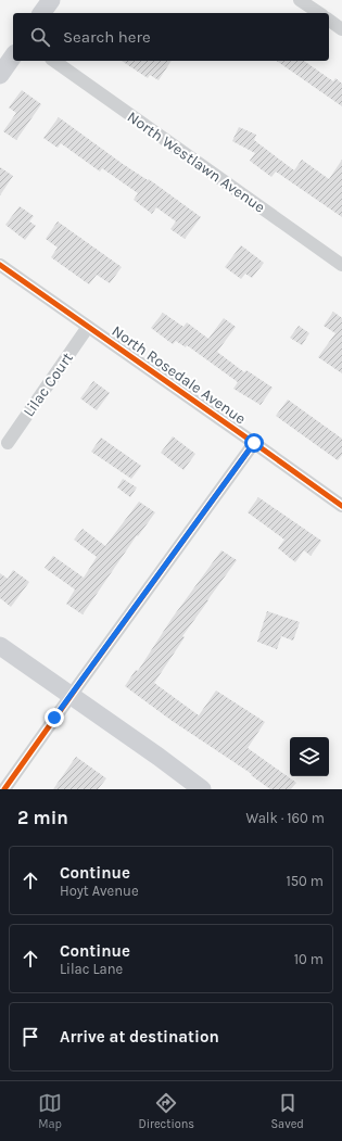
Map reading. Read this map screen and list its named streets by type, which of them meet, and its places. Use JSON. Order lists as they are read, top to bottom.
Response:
{
  "streets": {
    "street": ["North Westlawn Avenue", "North Rosedale Avenue", "Lilac Court"]
  },
  "crossings": [
    ["North Rosedale Avenue", "Lilac Court"]
  ],
  "page": {
    "search": "Search here",
    "heading": ["2 min", "Walk · 160 m"],
    "list": [
      ["Continue", "Hoyt Avenue", "150 m"],
      ["Continue", "Lilac Lane", "10 m"],
      "Arrive at destination"
    ],
    "nav": ["Map", "Directions", "Saved"]
  }
}
